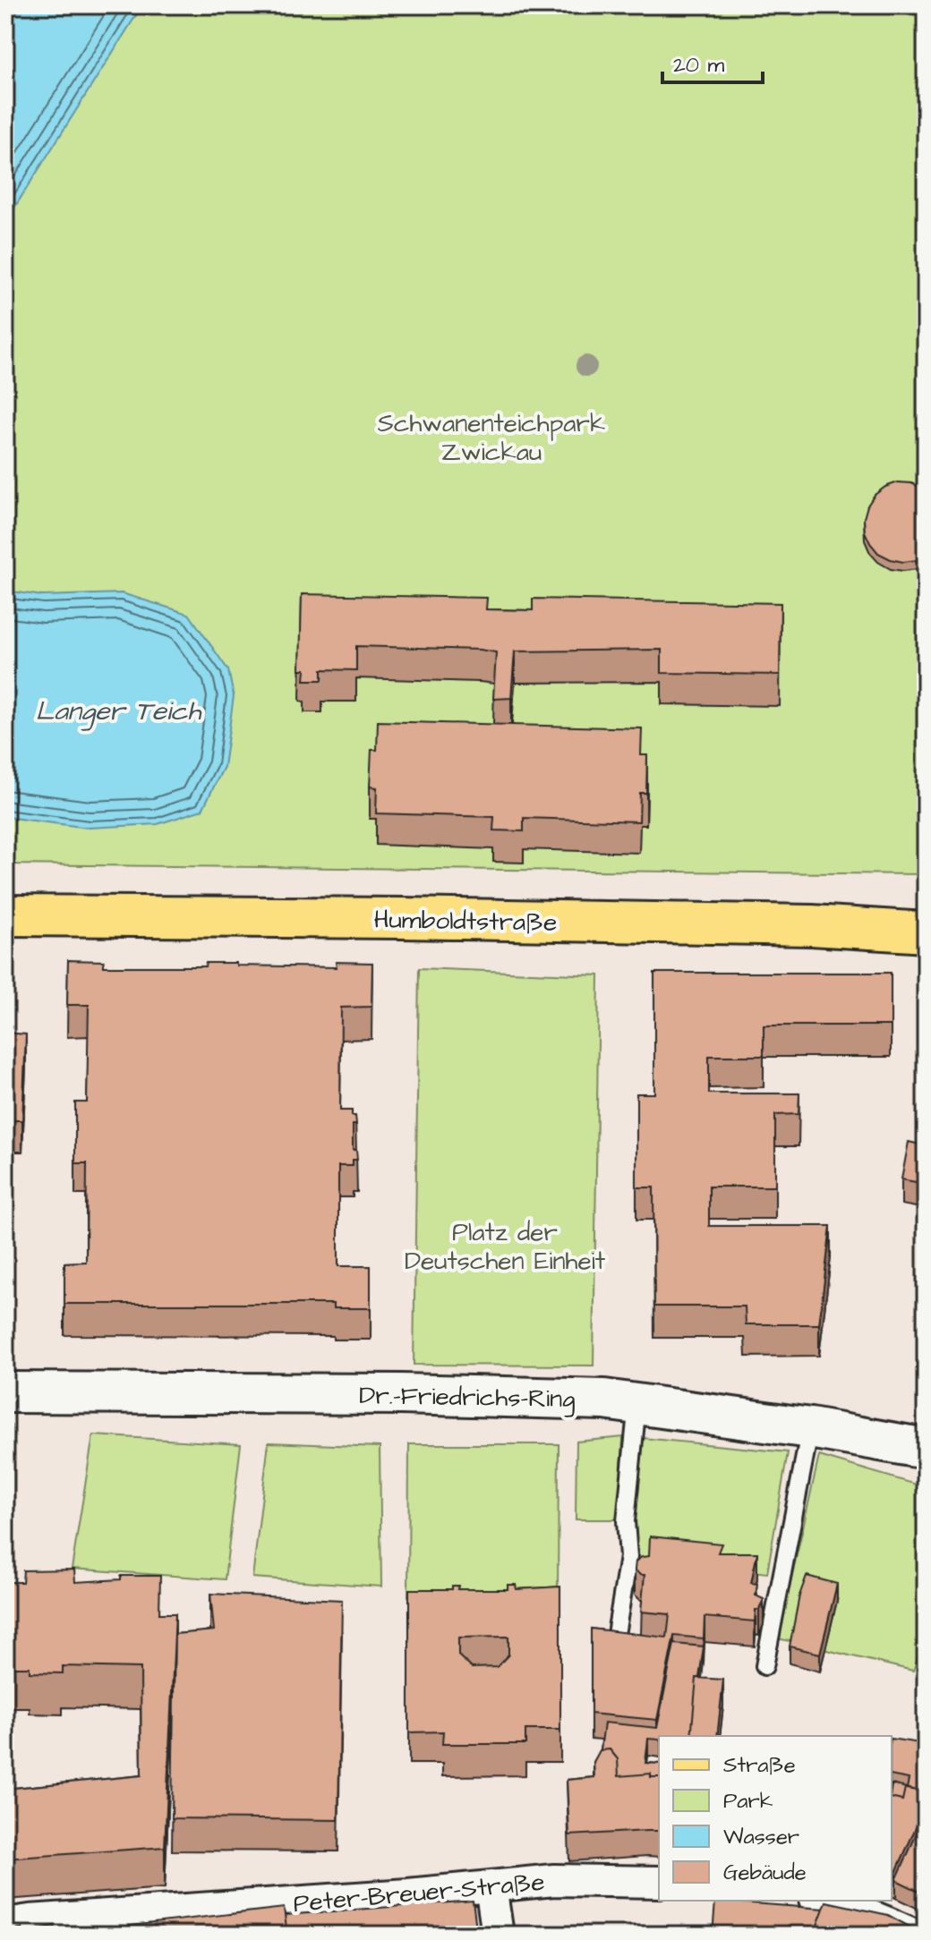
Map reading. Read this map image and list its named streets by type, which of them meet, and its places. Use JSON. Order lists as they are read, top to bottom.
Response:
{
  "streets": {
    "main road": ["Humboldtstraße", "Dr.-Friedrichs-Ring"],
    "street": ["Peter-Breuer-Straße"]
  },
  "water": ["Langer Teich"],
  "parks": ["Schwanenteichpark Zwickau", "Platz der Deutschen Einheit"],
  "legend": [
    "Straße",
    "Park",
    "Wasser",
    "Gebäude"
  ],
  "scale_bar": "20 m"
}
